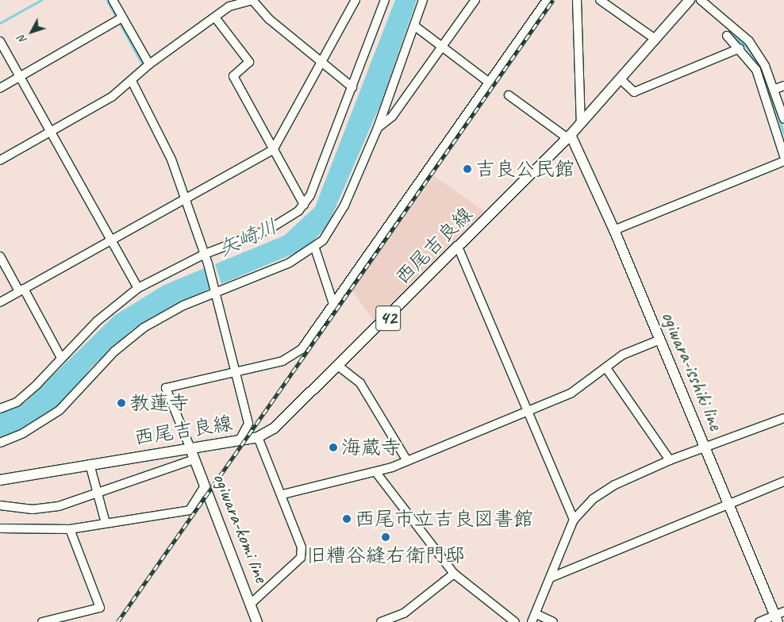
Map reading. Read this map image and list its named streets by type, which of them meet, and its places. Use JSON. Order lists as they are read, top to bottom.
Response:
{
  "streets": {
    "main road": [
      "西尾吉良線",
      "42",
      "ogiwara-isshiki line",
      "ogiwara-komi line"
    ]
  },
  "crossings": [
    ["西尾吉良線", "ogiwara-isshiki line"],
    ["西尾吉良線", "ogiwara-komi line"]
  ],
  "water": ["矢崎川"],
  "places": [
    "吉良公民館",
    "教蓮寺",
    "海蔵寺",
    "西尾市立吉良図書館",
    "旧糟谷縫右衛門邸"
  ],
  "north": "bottom left"
}
